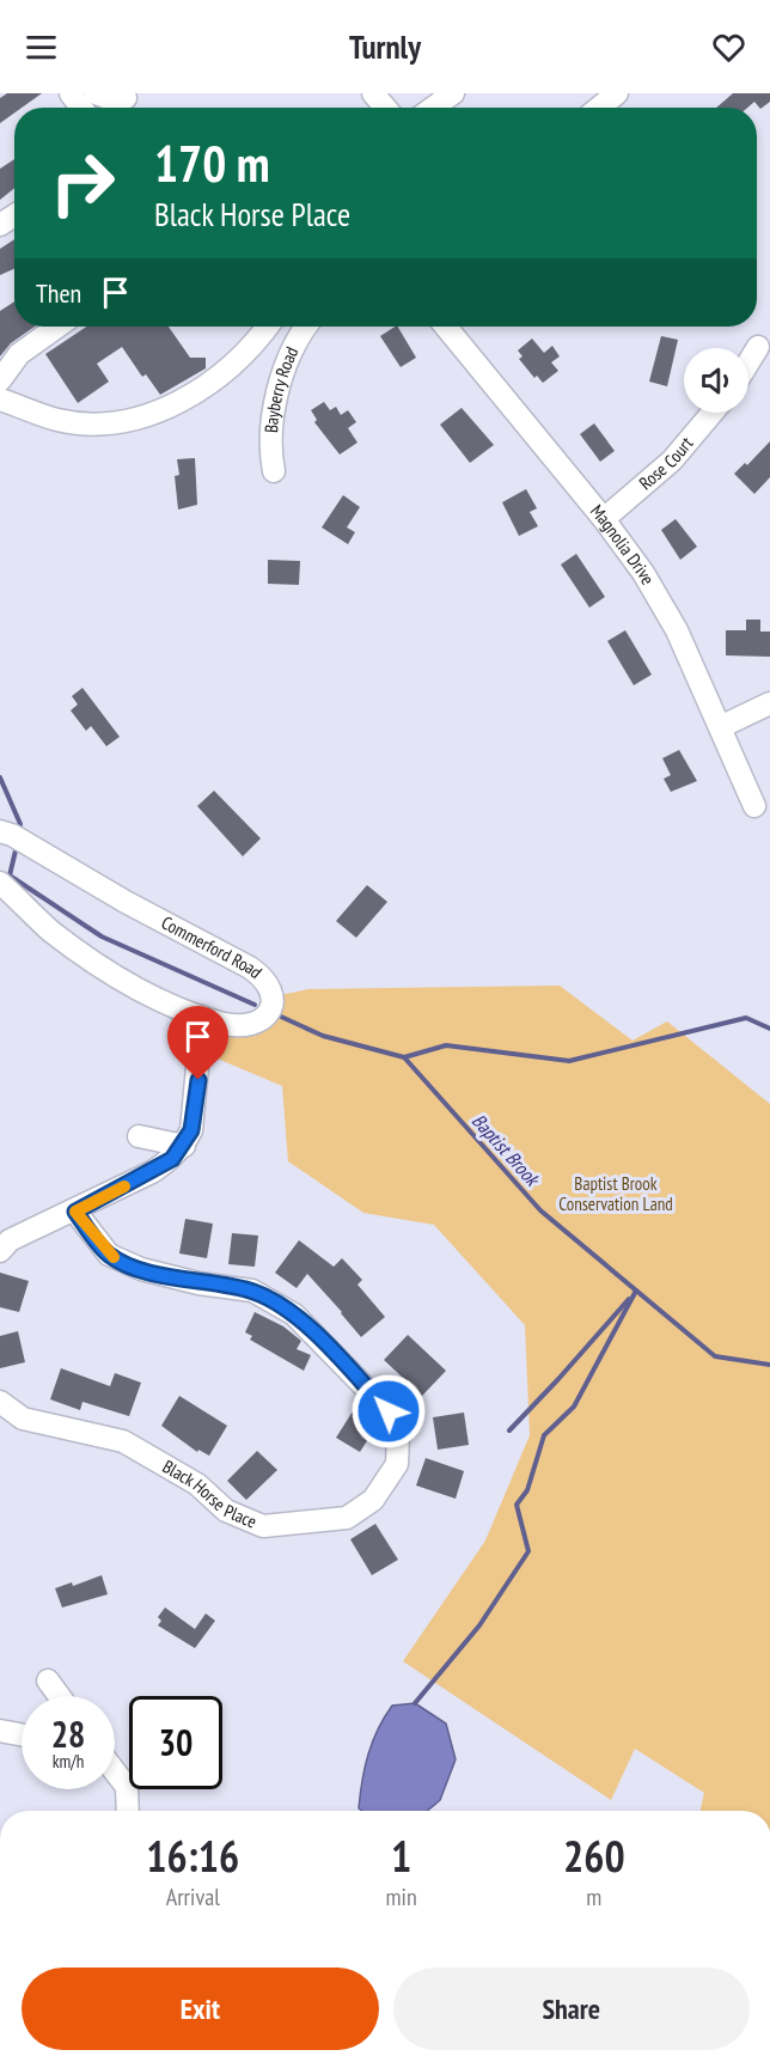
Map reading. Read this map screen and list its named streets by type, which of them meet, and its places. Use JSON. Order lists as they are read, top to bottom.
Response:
{
  "streets": {
    "street": [
      "Bayberry Road",
      "Rose Court",
      "Magnolia Drive",
      "Commerford Road",
      "Black Horse Place"
    ]
  },
  "crossings": [
    ["Rose Court", "Magnolia Drive"]
  ],
  "water": ["Baptist Brook"],
  "parks": ["Baptist Brook Conservation Land"],
  "page": {
    "header": "Turnly",
    "turn": ["170 m", "Black Horse Place"],
    "then": "Then",
    "speed": "28 km/h",
    "limit": "30",
    "eta": [
      "16:16",
      "Arrival",
      "1",
      "min",
      "260",
      "m"
    ],
    "buttons": ["Exit", "Share"]
  }
}
